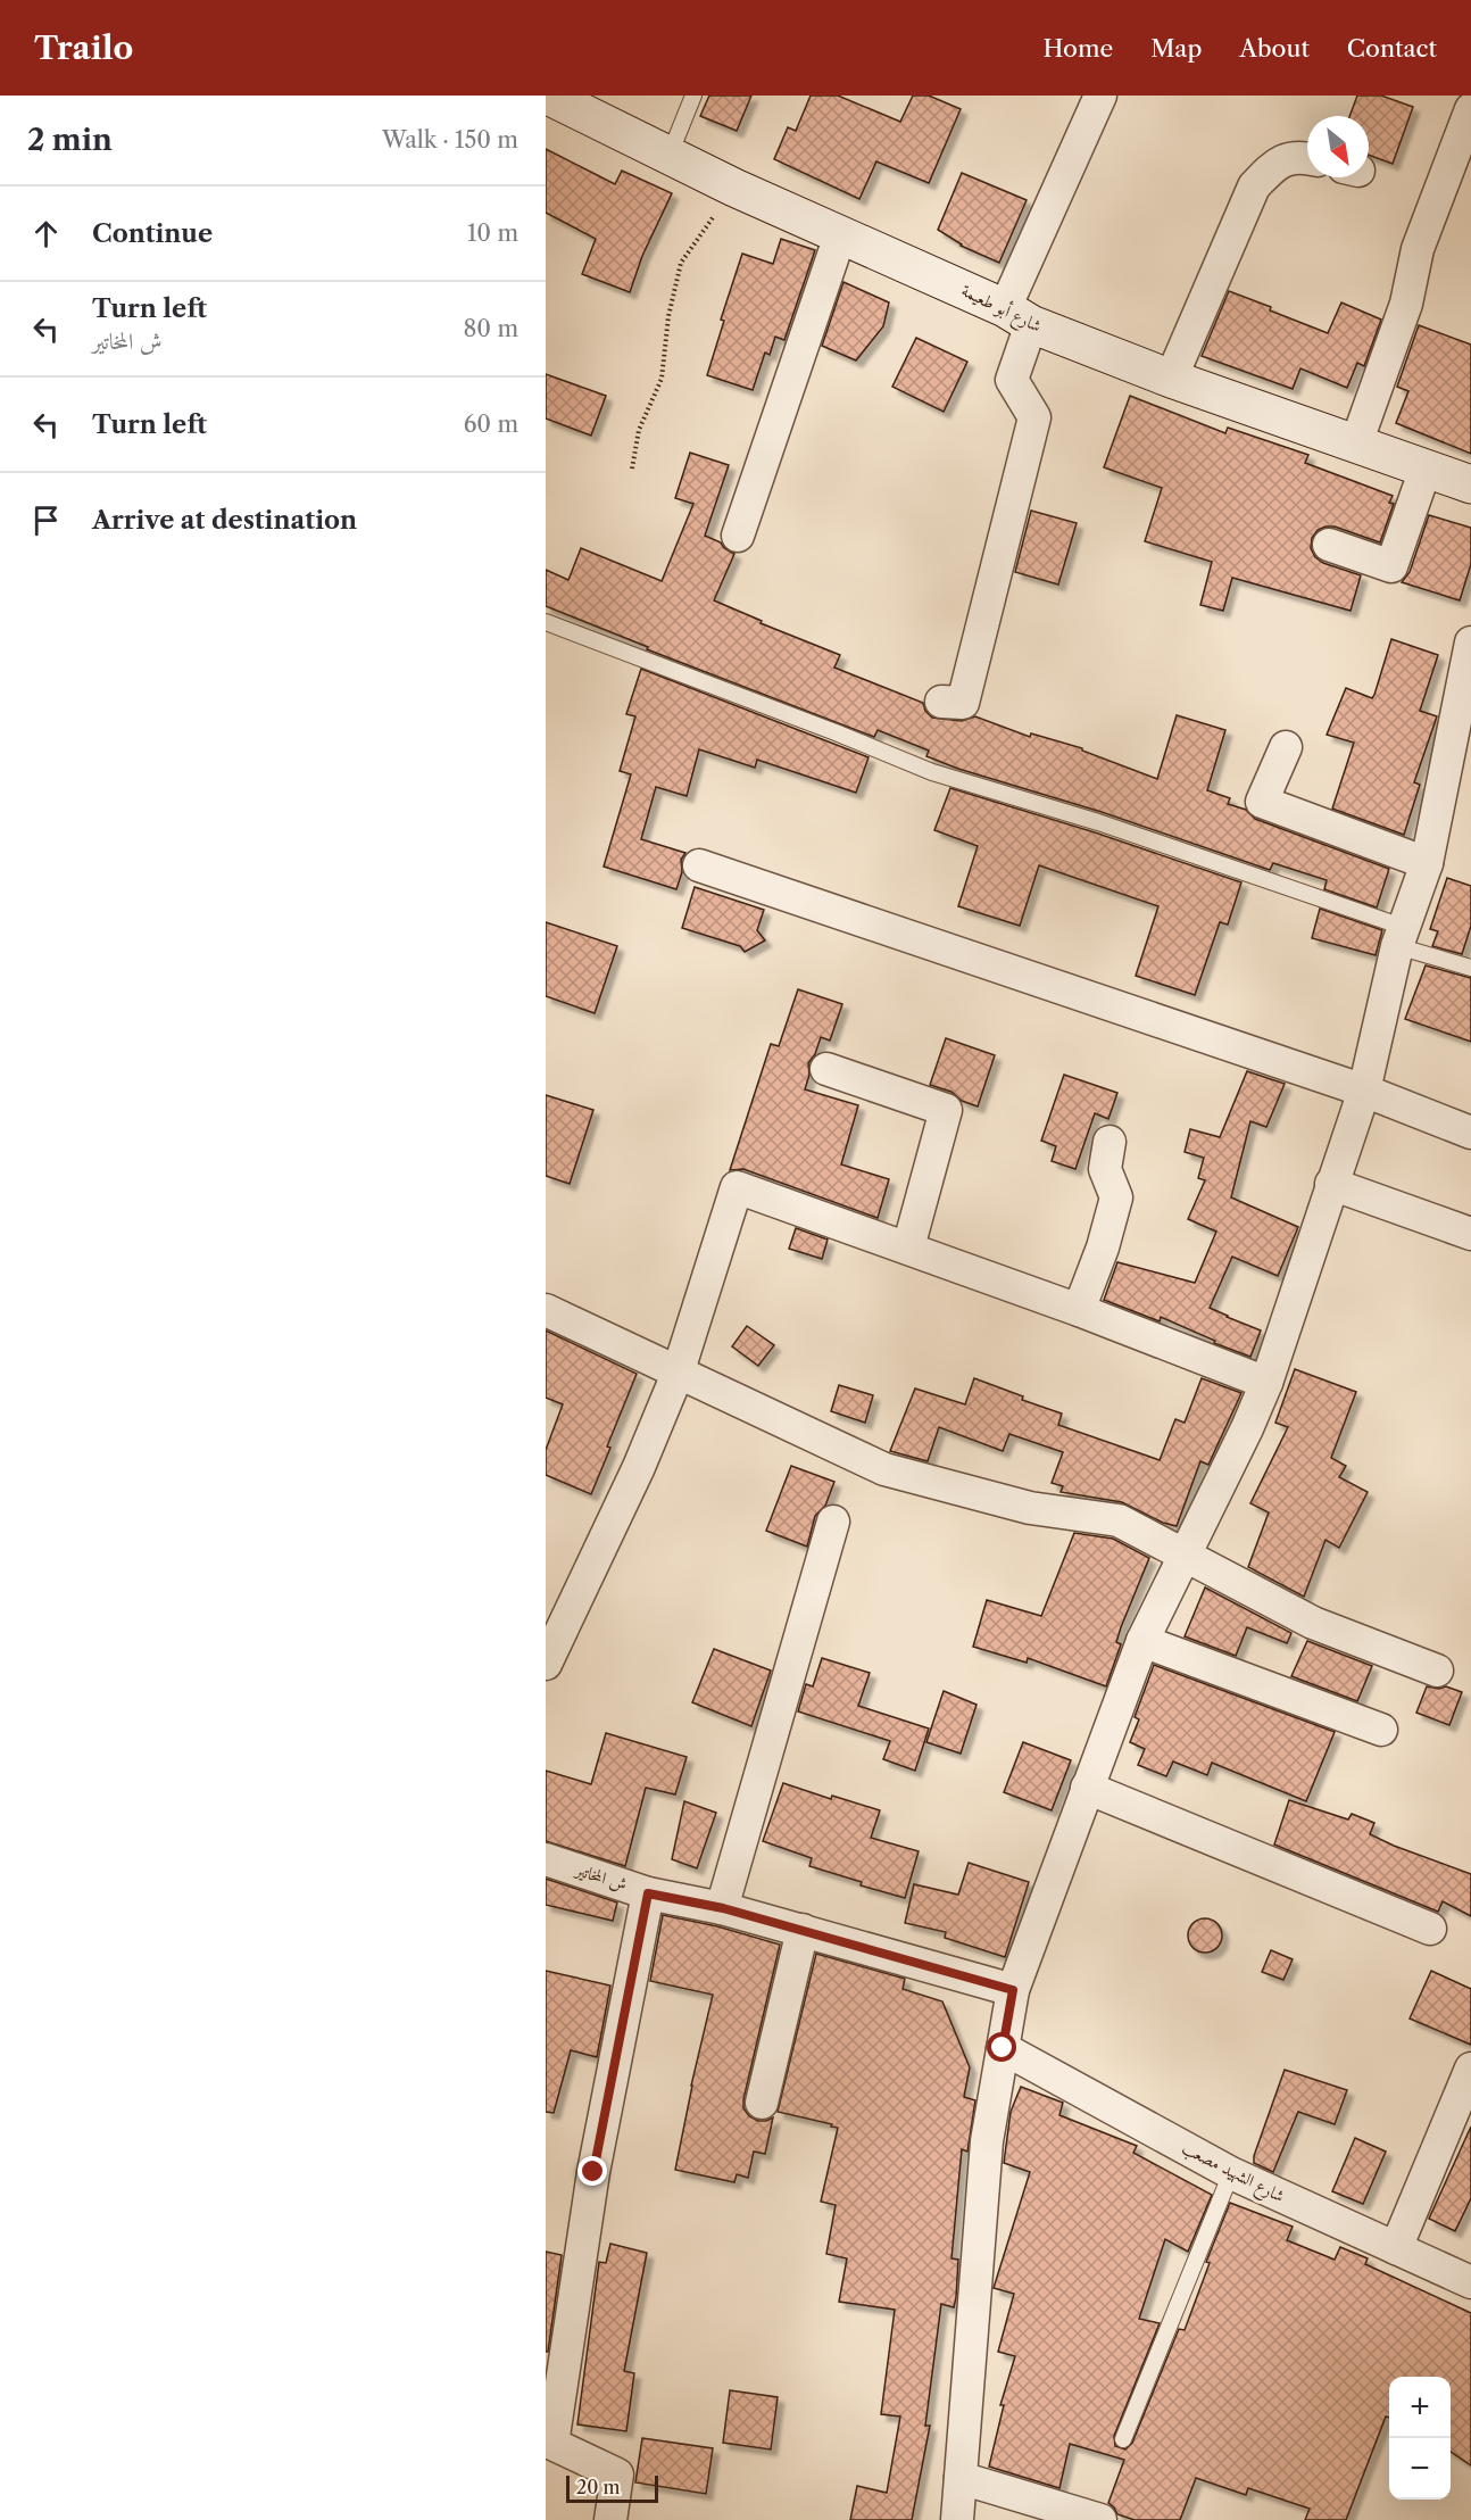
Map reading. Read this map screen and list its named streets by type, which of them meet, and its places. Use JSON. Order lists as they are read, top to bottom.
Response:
{
  "streets": {
    "street": ["شارع أبو طعيمة", "ش المخاتير", "شارع الشهيد مصعب"]
  },
  "scale_bar": "20 m",
  "north": "bottom right",
  "page": {
    "header": "Trailo",
    "nav": [
      "Home",
      "Map",
      "About",
      "Contact"
    ],
    "heading": ["2 min", "Walk · 150 m"],
    "list": [
      ["Continue", "10 m"],
      ["Turn left", "ش المخاتير", "80 m"],
      ["Turn left", "60 m"],
      "Arrive at destination"
    ],
    "map_buttons": ["+", "−"],
    "scale": "20 m"
  }
}
